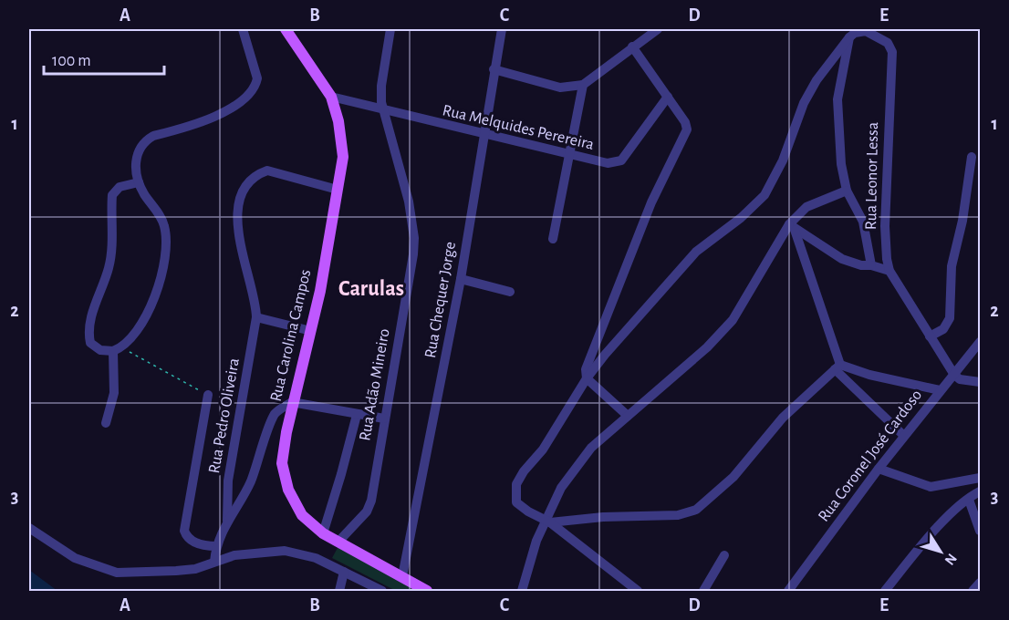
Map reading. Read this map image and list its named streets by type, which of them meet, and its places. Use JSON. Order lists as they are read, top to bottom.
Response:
{
  "streets": {
    "main road": ["Rua Carolina Campos"],
    "street": [
      "Rua Melquides Perereira",
      "Rua Leonor Lessa",
      "Rua Chequer Jorge",
      "Rua Adão Mineiro",
      "Rua Pedro Oliveira",
      "Rua Coronel José Cardoso"
    ]
  },
  "crossings": [
    ["Rua Melquides Perereira", "Rua Chequer Jorge"],
    ["Rua Melquides Perereira", "Rua Carolina Campos"],
    ["Rua Melquides Perereira", "Rua Adão Mineiro"],
    ["Rua Chequer Jorge", "Rua Carolina Campos"],
    ["Rua Carolina Campos", "Rua Adão Mineiro"],
    ["Rua Carolina Campos", "Rua Pedro Oliveira"]
  ],
  "districts": ["Carulas"],
  "scale_bar": "100 m",
  "north": "bottom right",
  "grid": {
    "columns": [
      "A",
      "B",
      "C",
      "D",
      "E"
    ],
    "rows": ["1", "2", "3"]
  }
}
